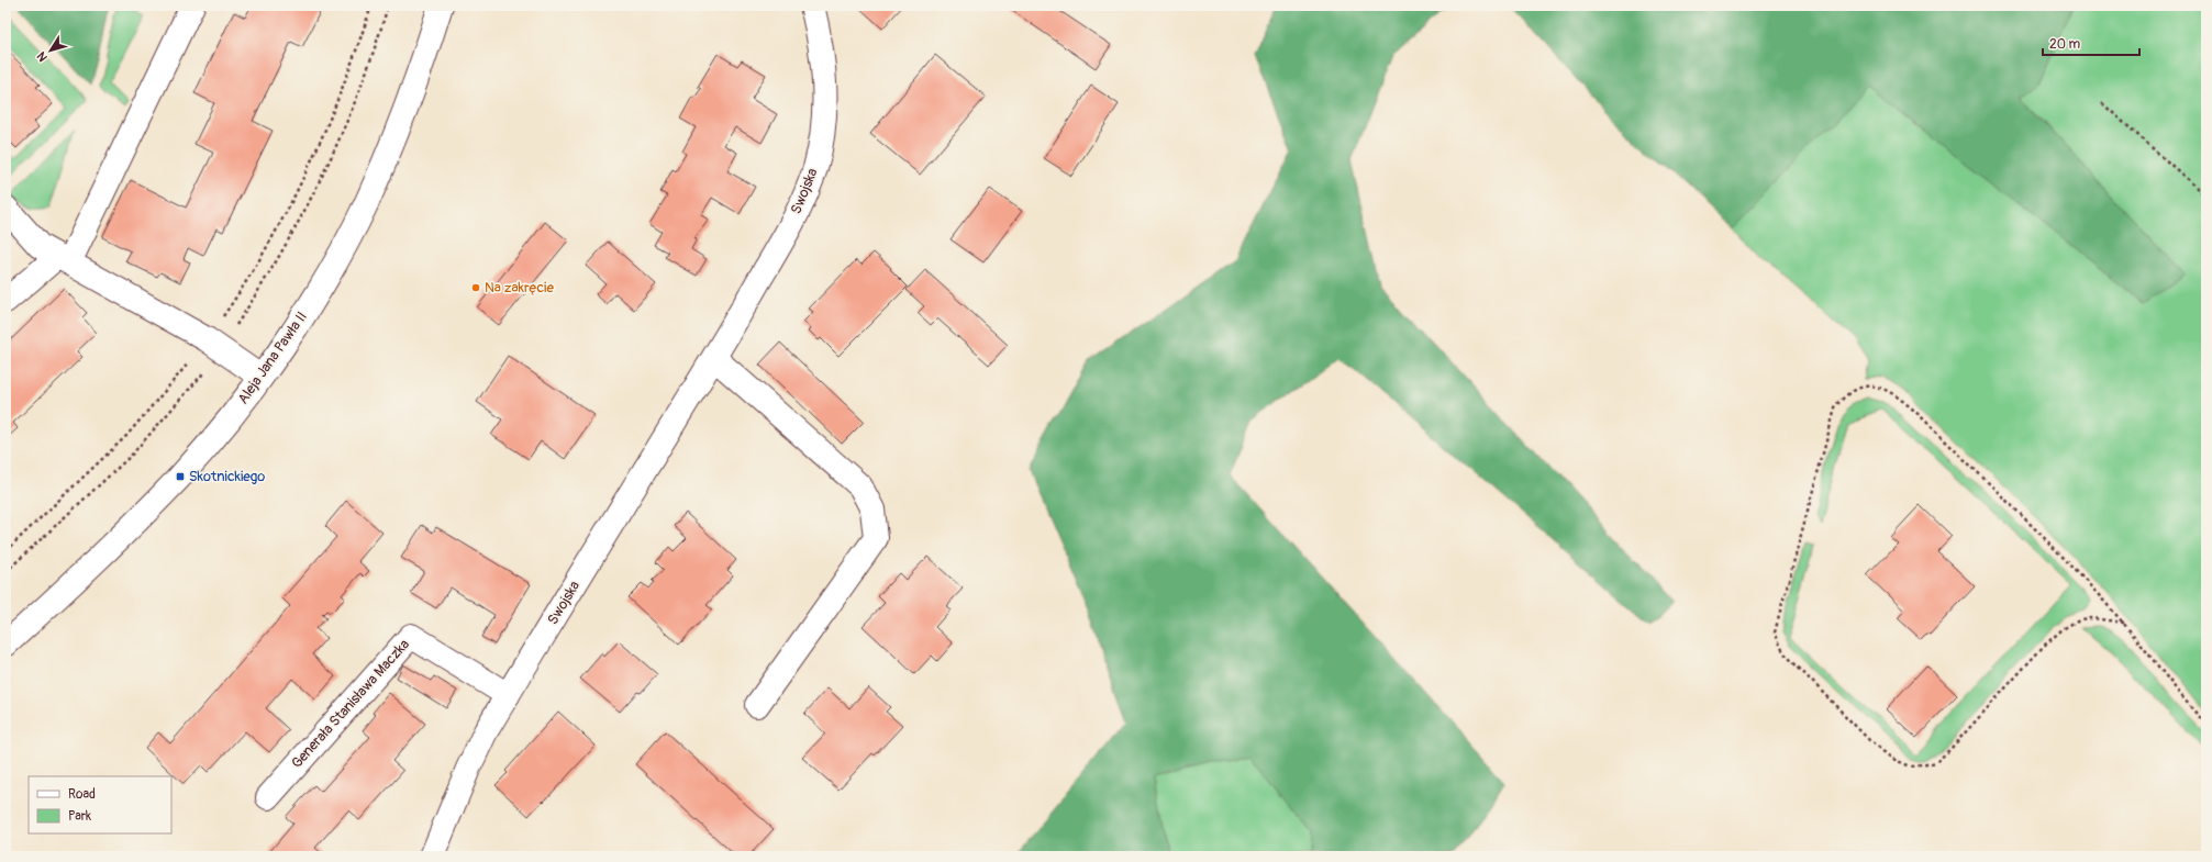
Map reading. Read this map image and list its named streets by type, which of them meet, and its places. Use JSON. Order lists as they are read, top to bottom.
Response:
{
  "streets": {
    "street": ["Swojska", "Aleja Jana Pawła II", "Generała Stanisława Maczka"]
  },
  "crossings": [
    ["Swojska", "Generała Stanisława Maczka"]
  ],
  "places": {
    "other": ["Na zakręcie"],
    "transit": ["Skotnickiego"]
  },
  "legend": ["Road", "Park"],
  "scale_bar": "20 m",
  "north": "bottom left"
}
